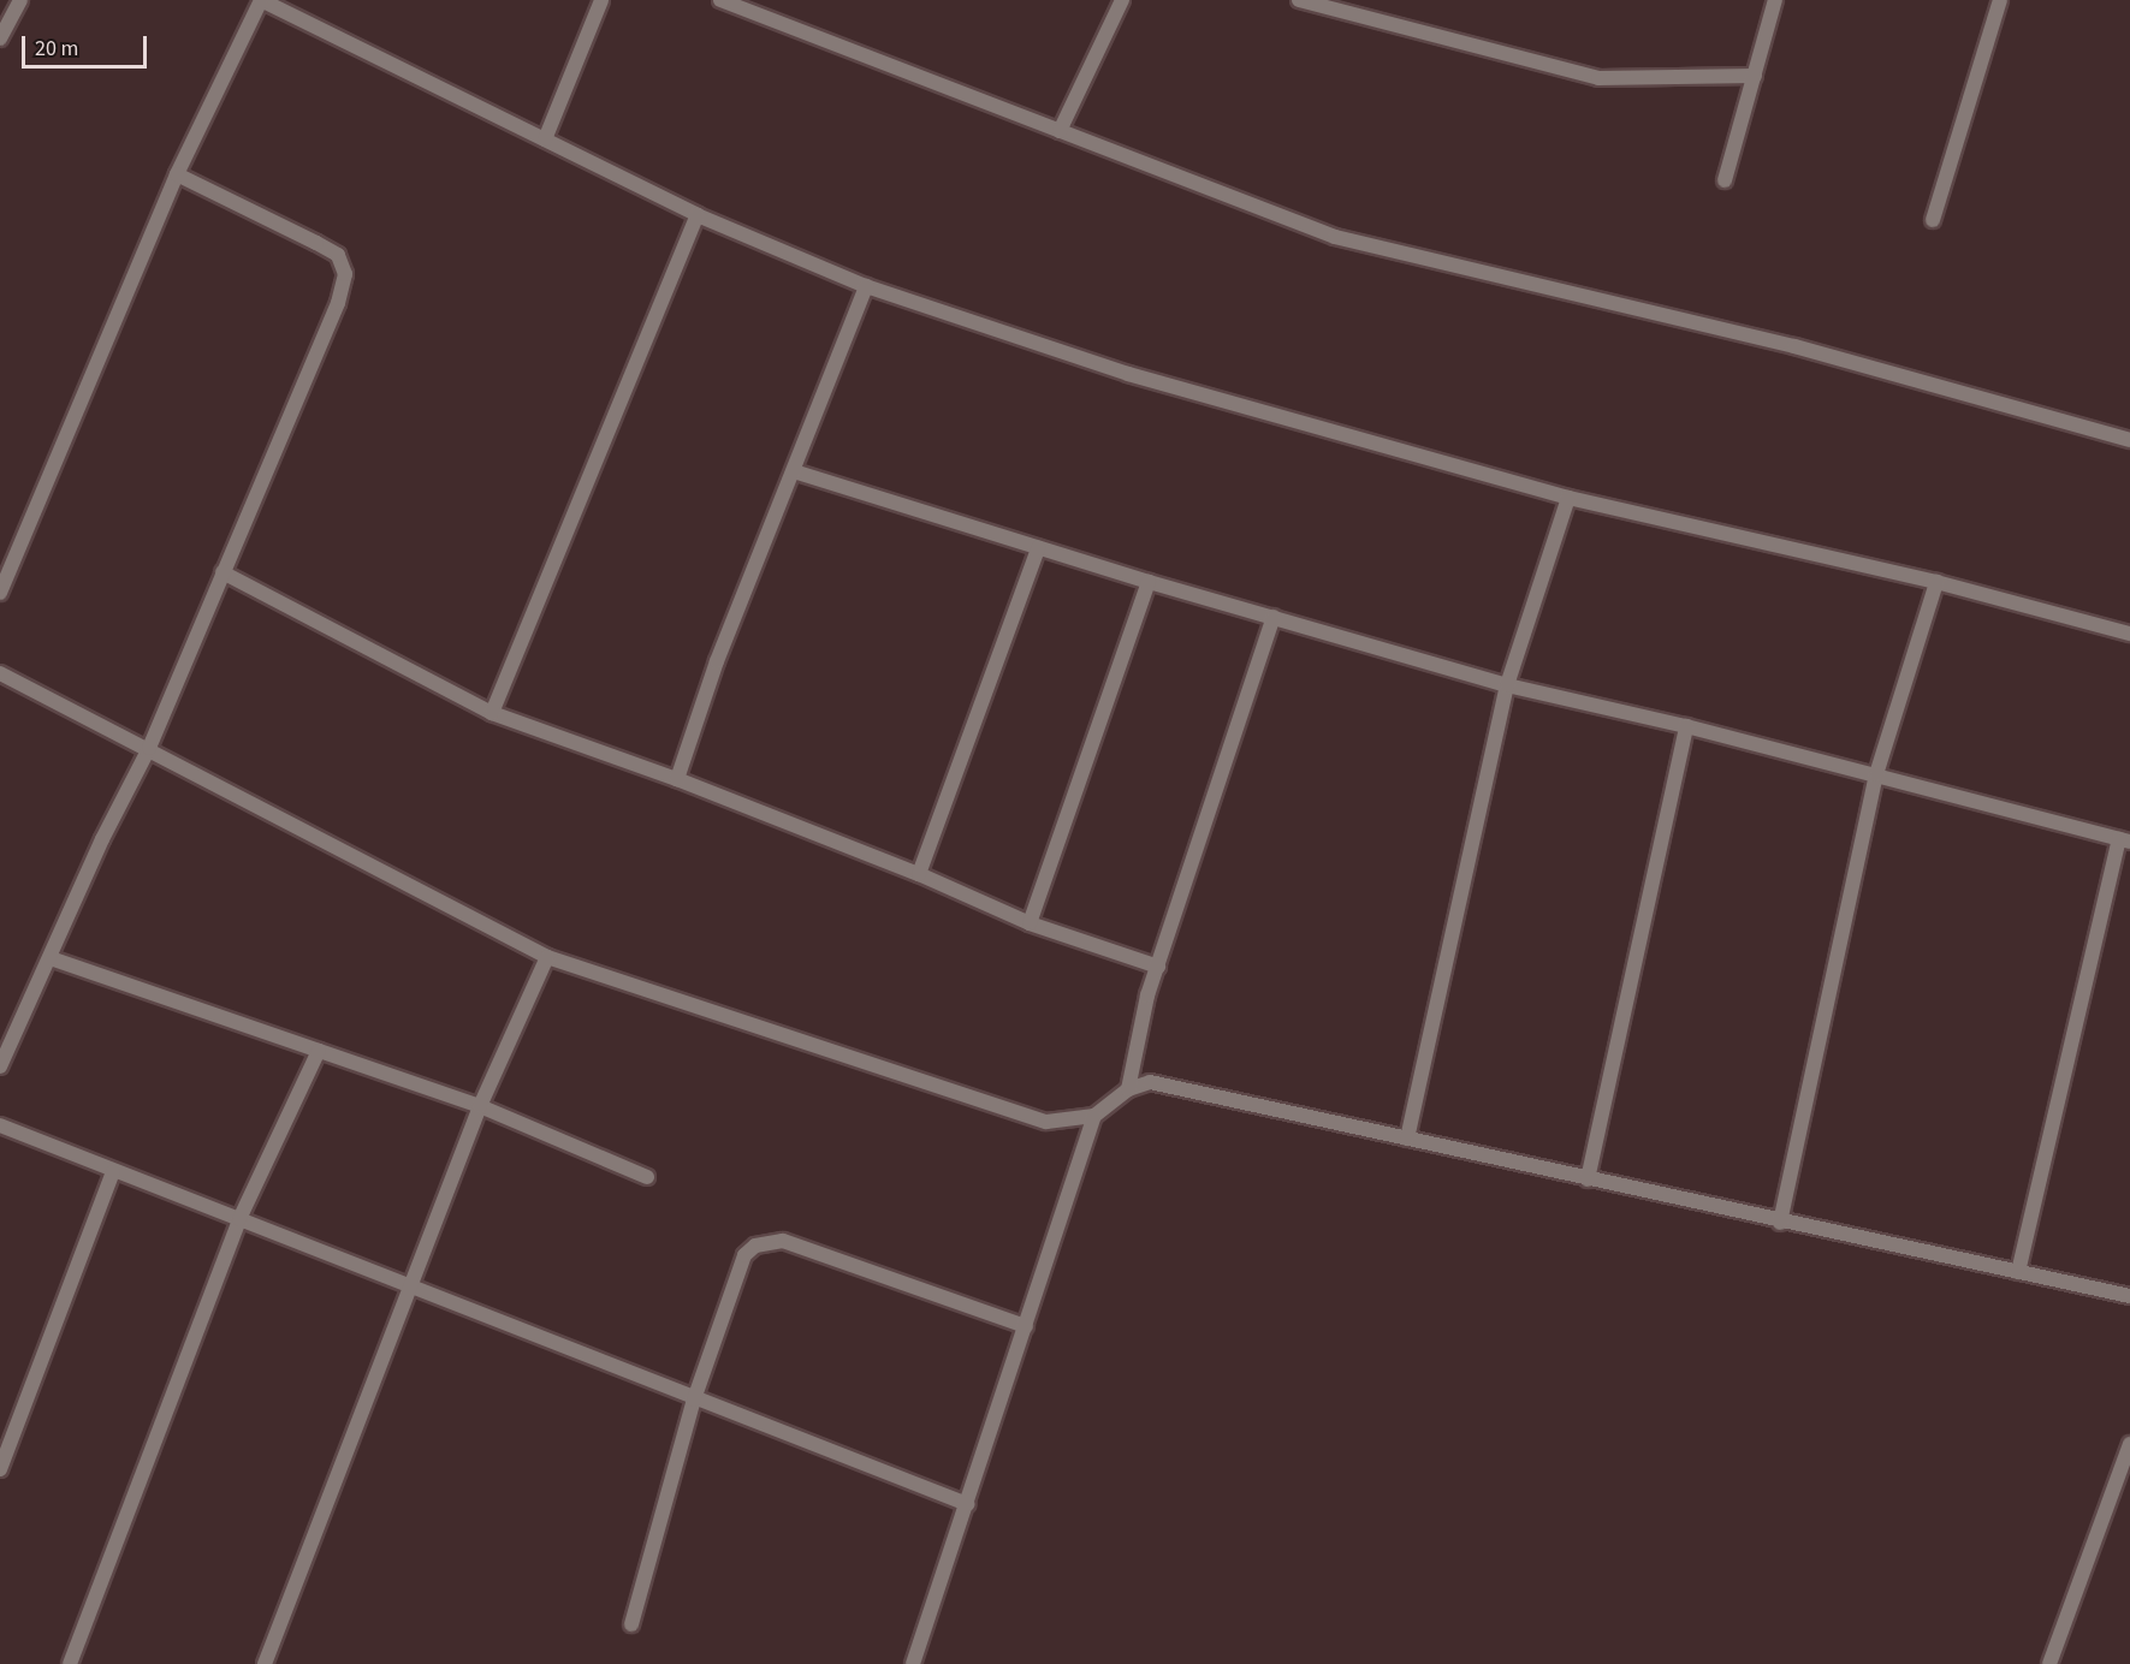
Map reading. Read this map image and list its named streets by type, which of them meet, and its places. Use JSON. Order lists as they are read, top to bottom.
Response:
{
  "scale_bar": "20 m"
}
